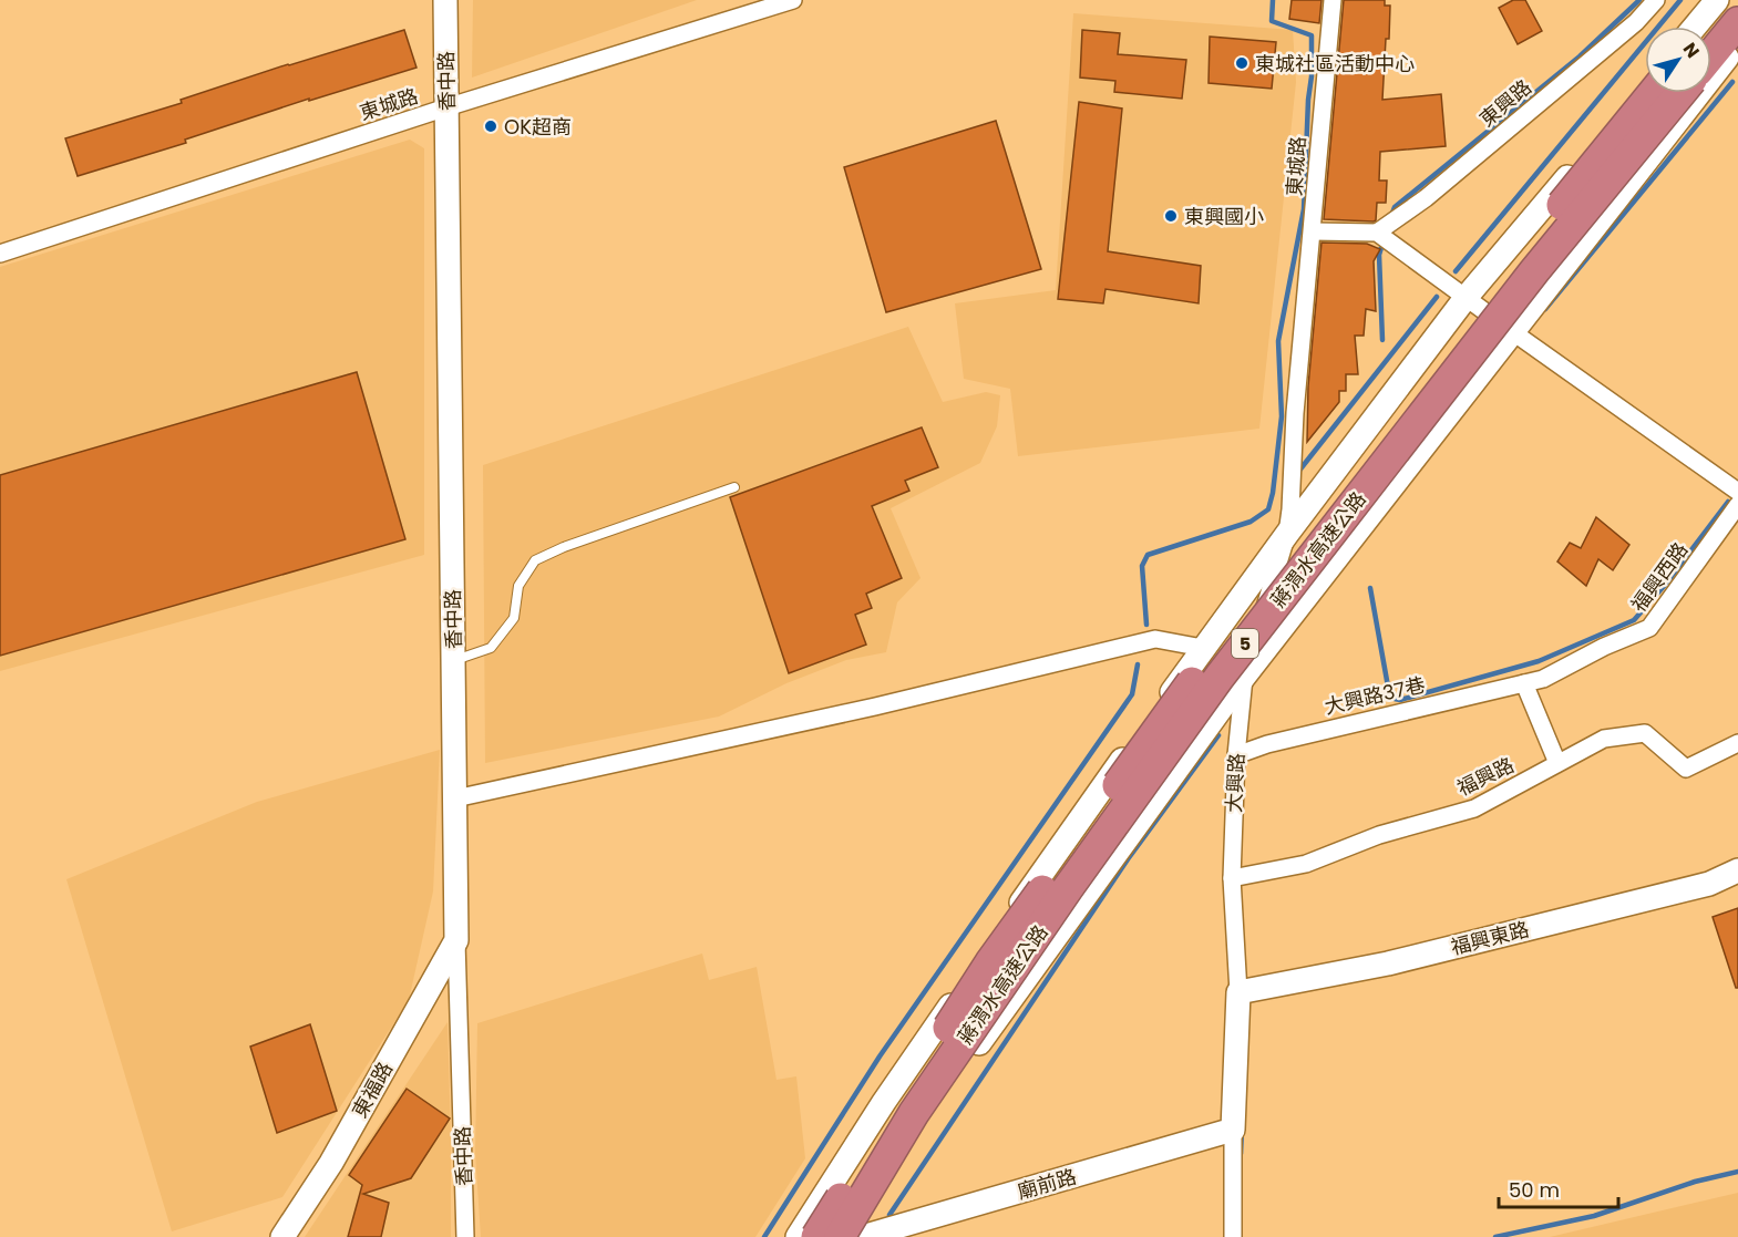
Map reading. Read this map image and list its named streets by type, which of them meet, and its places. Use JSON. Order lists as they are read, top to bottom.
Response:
{
  "streets": {
    "highway": ["蔣渭水高速公路", "5"],
    "main road": [
      "香中路",
      "大興路",
      "福興東路",
      "東福路",
      "廟前路"
    ],
    "street": [
      "東興路",
      "東城路",
      "福興西路",
      "大興路37巷",
      "福興路"
    ]
  },
  "crossings": [
    ["香中路", "東城路"],
    ["香中路", "東福路"],
    ["東城路", "大興路"],
    ["福興西路", "大興路37巷"],
    ["大興路37巷", "大興路"],
    ["福興路", "大興路"],
    ["大興路", "福興東路"],
    ["大興路", "廟前路"]
  ],
  "places": ["東城社區活動中心", "OK超商", "東興國小"],
  "scale_bar": "50 m",
  "north": "top right"
}
